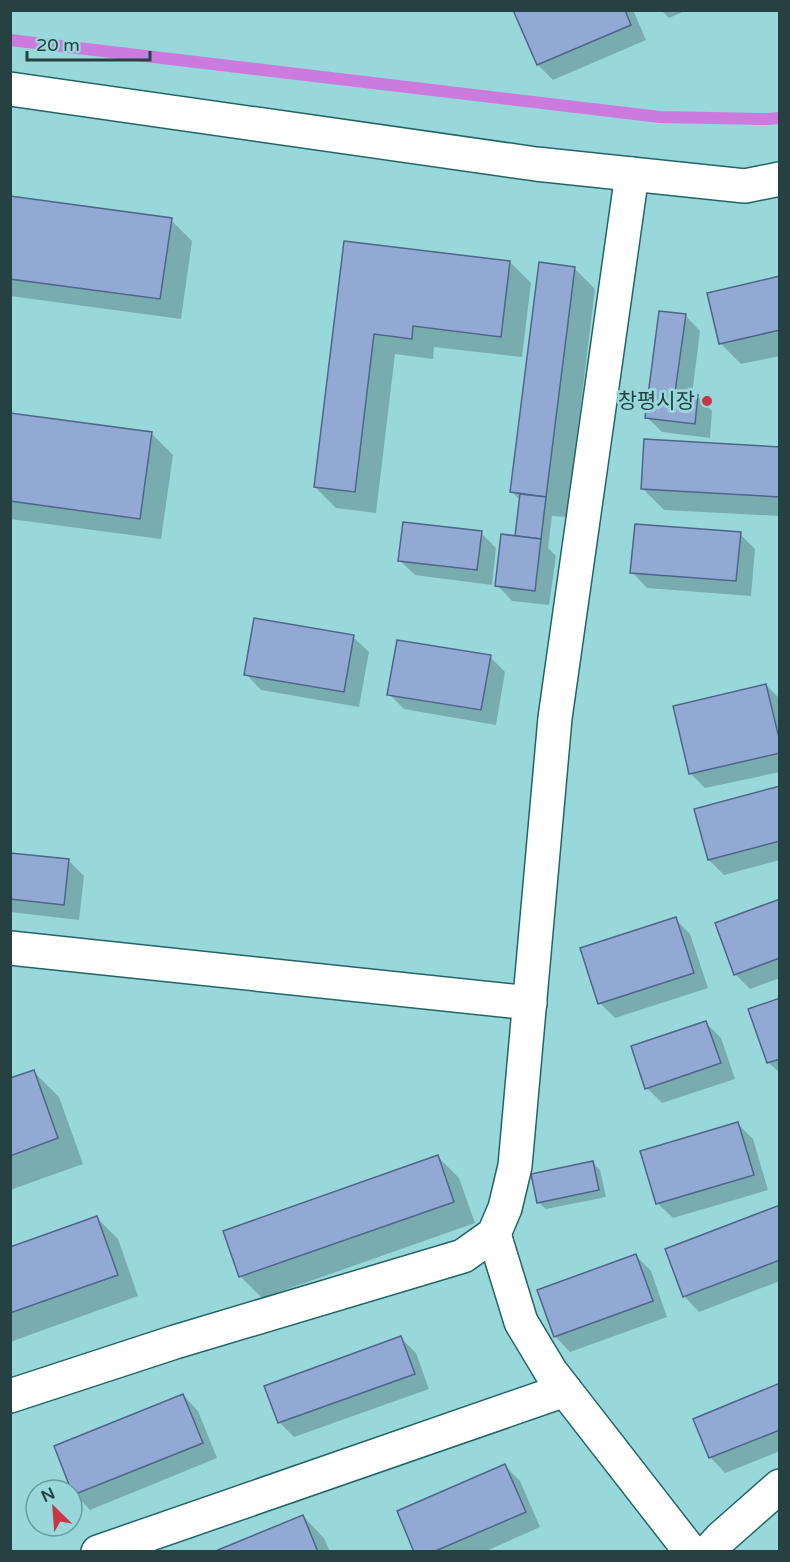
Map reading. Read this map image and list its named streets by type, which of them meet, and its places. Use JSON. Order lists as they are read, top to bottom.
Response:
{
  "places": ["창평시장"],
  "scale_bar": "20 m",
  "north": "top left"
}
